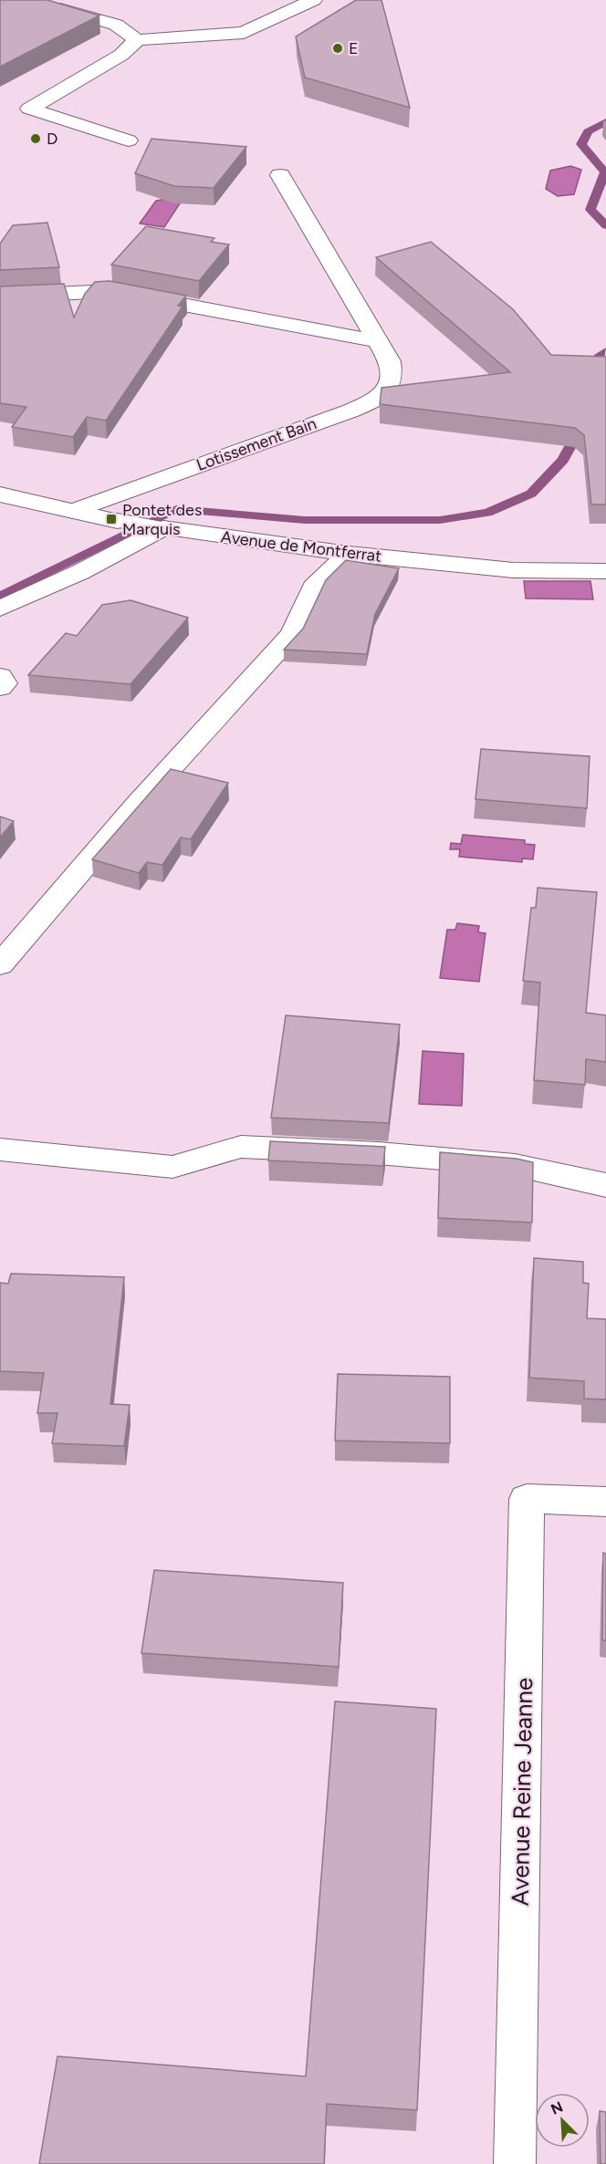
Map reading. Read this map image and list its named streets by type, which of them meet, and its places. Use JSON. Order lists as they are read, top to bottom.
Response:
{
  "streets": {
    "street": ["Lotissement Bain", "Avenue de Montferrat", "Avenue Reine Jeanne"]
  },
  "crossings": [
    ["Lotissement Bain", "Avenue de Montferrat"]
  ],
  "places": {
    "other": ["E", "D"],
    "transit": ["Pontet des Marquis"]
  },
  "north": "top left"
}
